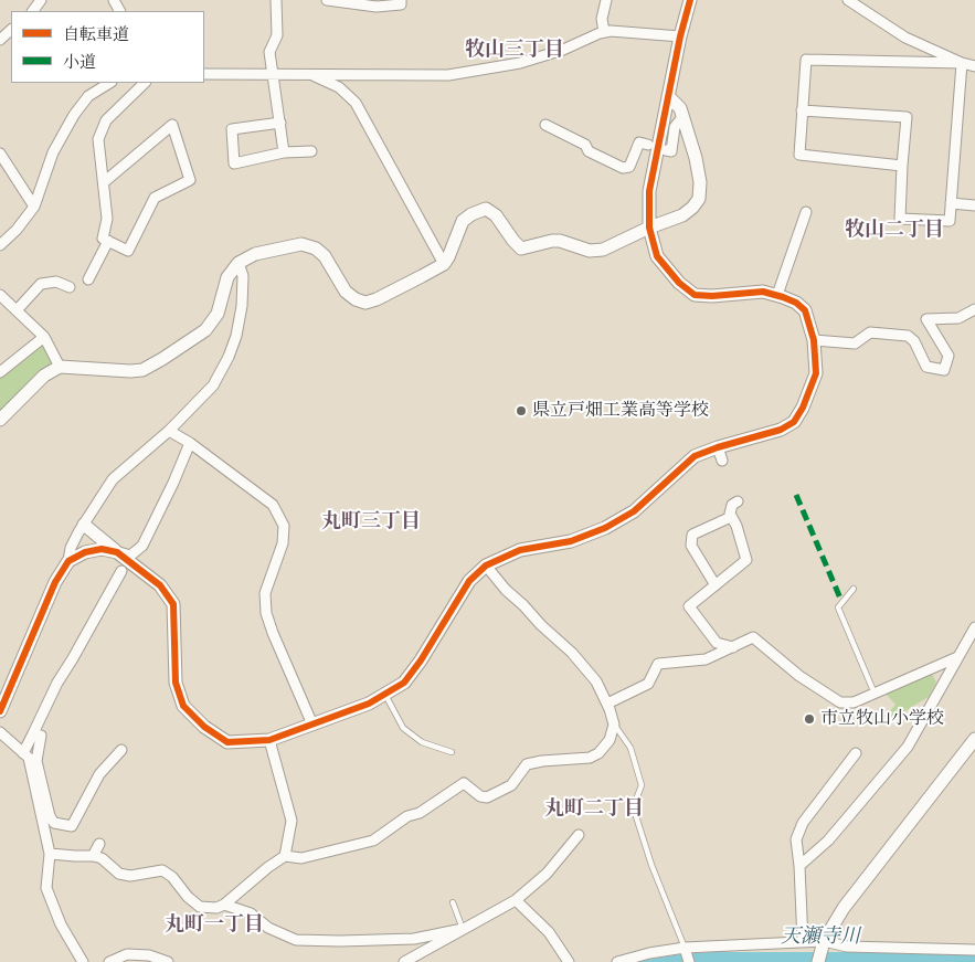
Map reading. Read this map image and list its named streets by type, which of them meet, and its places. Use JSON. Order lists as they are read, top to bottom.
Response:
{
  "districts": [
    "牧山三丁目",
    "牧山二丁目",
    "丸町三丁目",
    "丸町二丁目",
    "丸町一丁目"
  ],
  "water": ["天瀬寺川"],
  "places": ["県立戸畑工業高等学校", "市立牧山小学校"],
  "legend": ["自転車道", "小道"]
}
